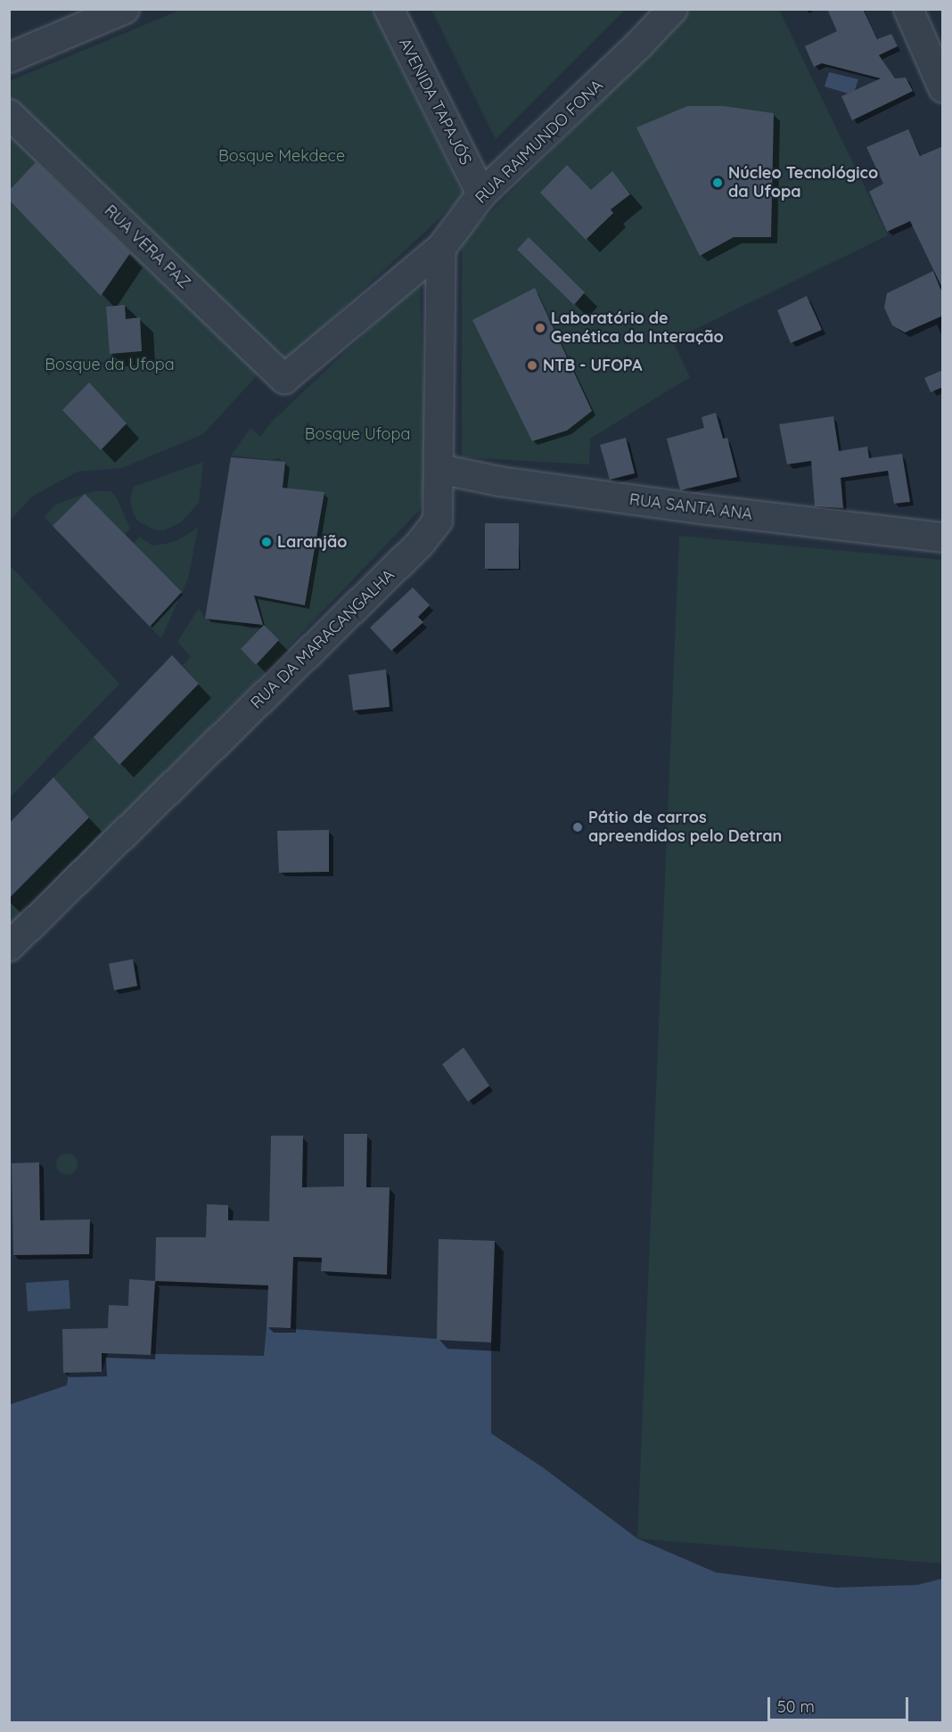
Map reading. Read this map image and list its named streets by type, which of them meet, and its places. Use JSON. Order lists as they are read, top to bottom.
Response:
{
  "streets": {
    "street": [
      "AVENIDA TAPAJÓS",
      "RUA RAIMUNDO FONA",
      "RUA VERA PAZ",
      "RUA SANTA ANA",
      "RUA DA MARACANGALHA"
    ]
  },
  "crossings": [
    ["AVENIDA TAPAJÓS", "RUA RAIMUNDO FONA"],
    ["RUA RAIMUNDO FONA", "RUA VERA PAZ"],
    ["RUA RAIMUNDO FONA", "RUA DA MARACANGALHA"],
    ["RUA SANTA ANA", "RUA DA MARACANGALHA"]
  ],
  "parks": ["Bosque Mekdece", "Bosque da Ufopa", "Bosque Ufopa"],
  "places": [
    "Núcleo Tecnológico da Ufopa",
    "Laboratório de Genética da Interação",
    "NTB - UFOPA",
    "Laranjão",
    "Pátio de carros apreendidos pelo Detran"
  ],
  "scale_bar": "50 m"
}
